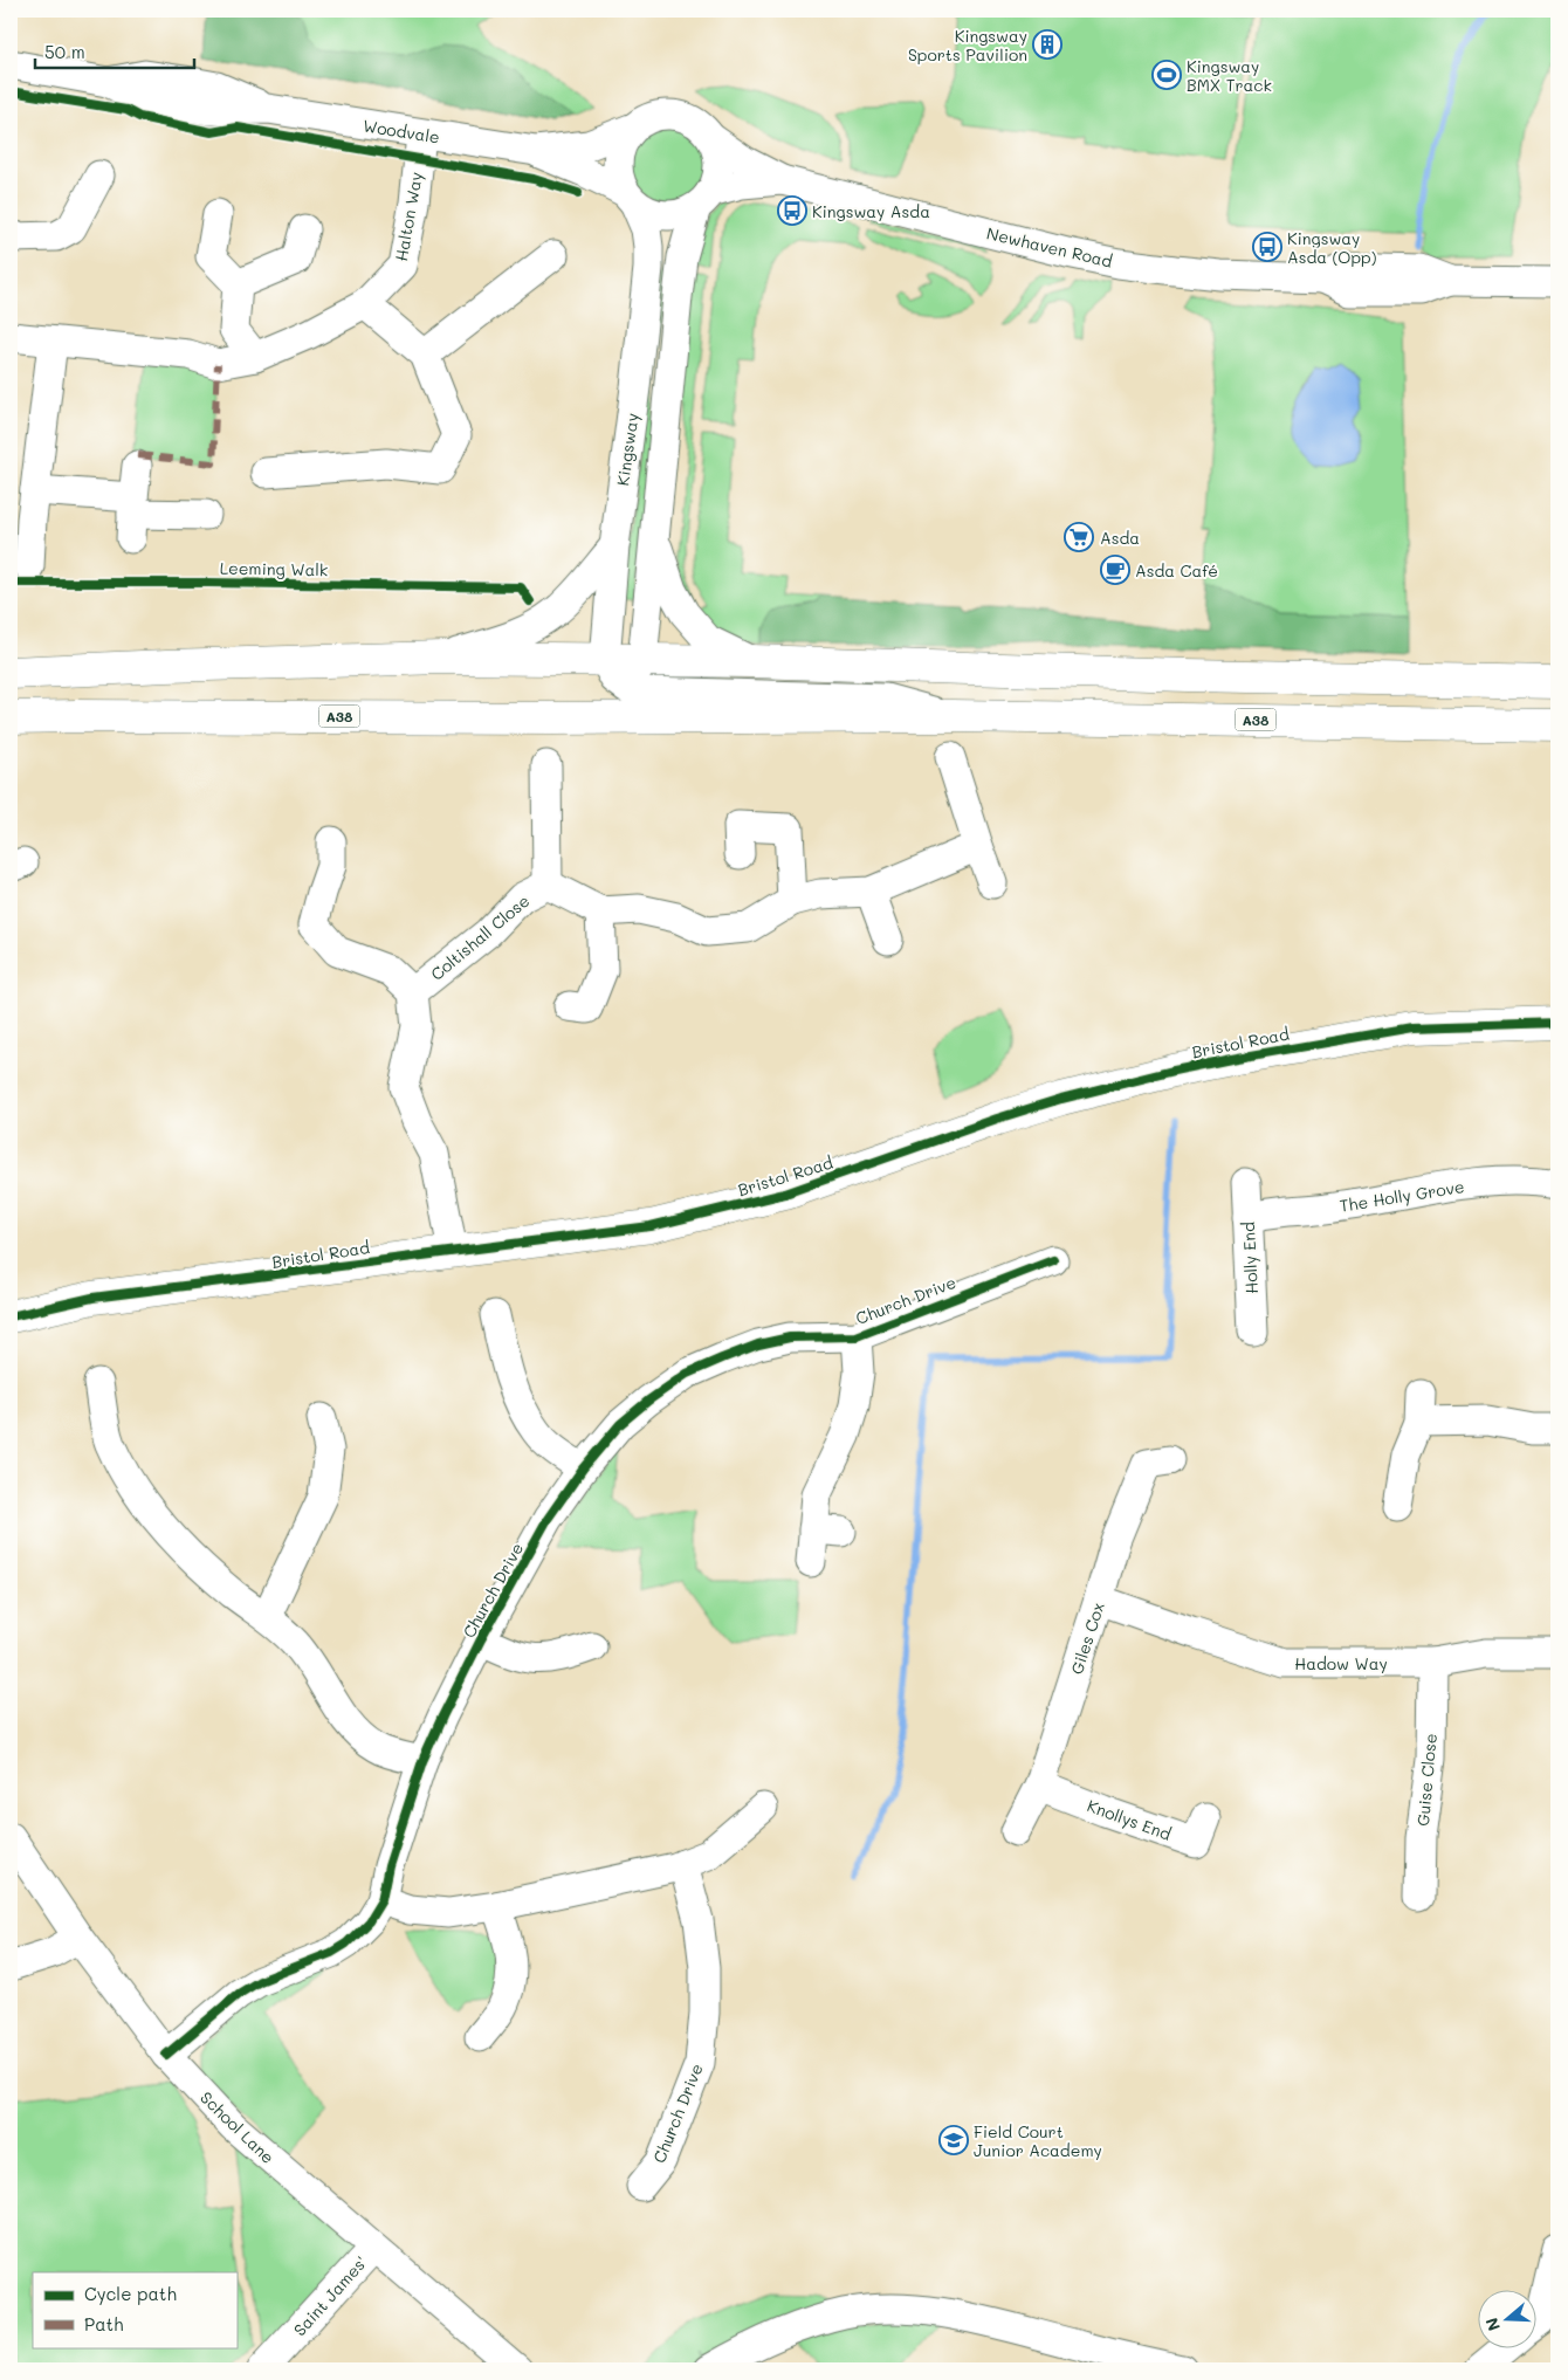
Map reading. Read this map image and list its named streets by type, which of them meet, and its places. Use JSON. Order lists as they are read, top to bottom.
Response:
{
  "streets": {
    "main road": ["A38", "Bristol Road"],
    "street": [
      "Woodvale",
      "Halton Way",
      "Newhaven Road",
      "Kingsway",
      "Coltishall Close",
      "The Holly Grove",
      "Holly End",
      "Church Drive",
      "Giles Cox",
      "Hadow Way",
      "Guise Close",
      "Knollys End",
      "School Lane",
      "Saint James'"
    ],
    "cycle path": ["Leeming Walk"]
  },
  "crossings": [
    ["Woodvale", "Halton Way"],
    ["Woodvale", "Newhaven Road"],
    ["Woodvale", "Kingsway"],
    ["Newhaven Road", "Kingsway"],
    ["The Holly Grove", "Holly End"],
    ["Church Drive", "School Lane"],
    ["Giles Cox", "Hadow Way"],
    ["Giles Cox", "Knollys End"],
    ["Hadow Way", "Guise Close"],
    ["School Lane", "Saint James'"]
  ],
  "places": {
    "building": ["Kingsway Sports Pavilion"],
    "sports": ["Kingsway BMX Track"],
    "bus stop": ["Kingsway Asda", "Kingsway Asda (Opp)"],
    "supermarket": ["Asda"],
    "cafe": ["Asda Café"],
    "school or university": ["Field Court Junior Academy"]
  },
  "legend": ["Cycle path", "Path"],
  "scale_bar": "50 m",
  "north": "left"
}
